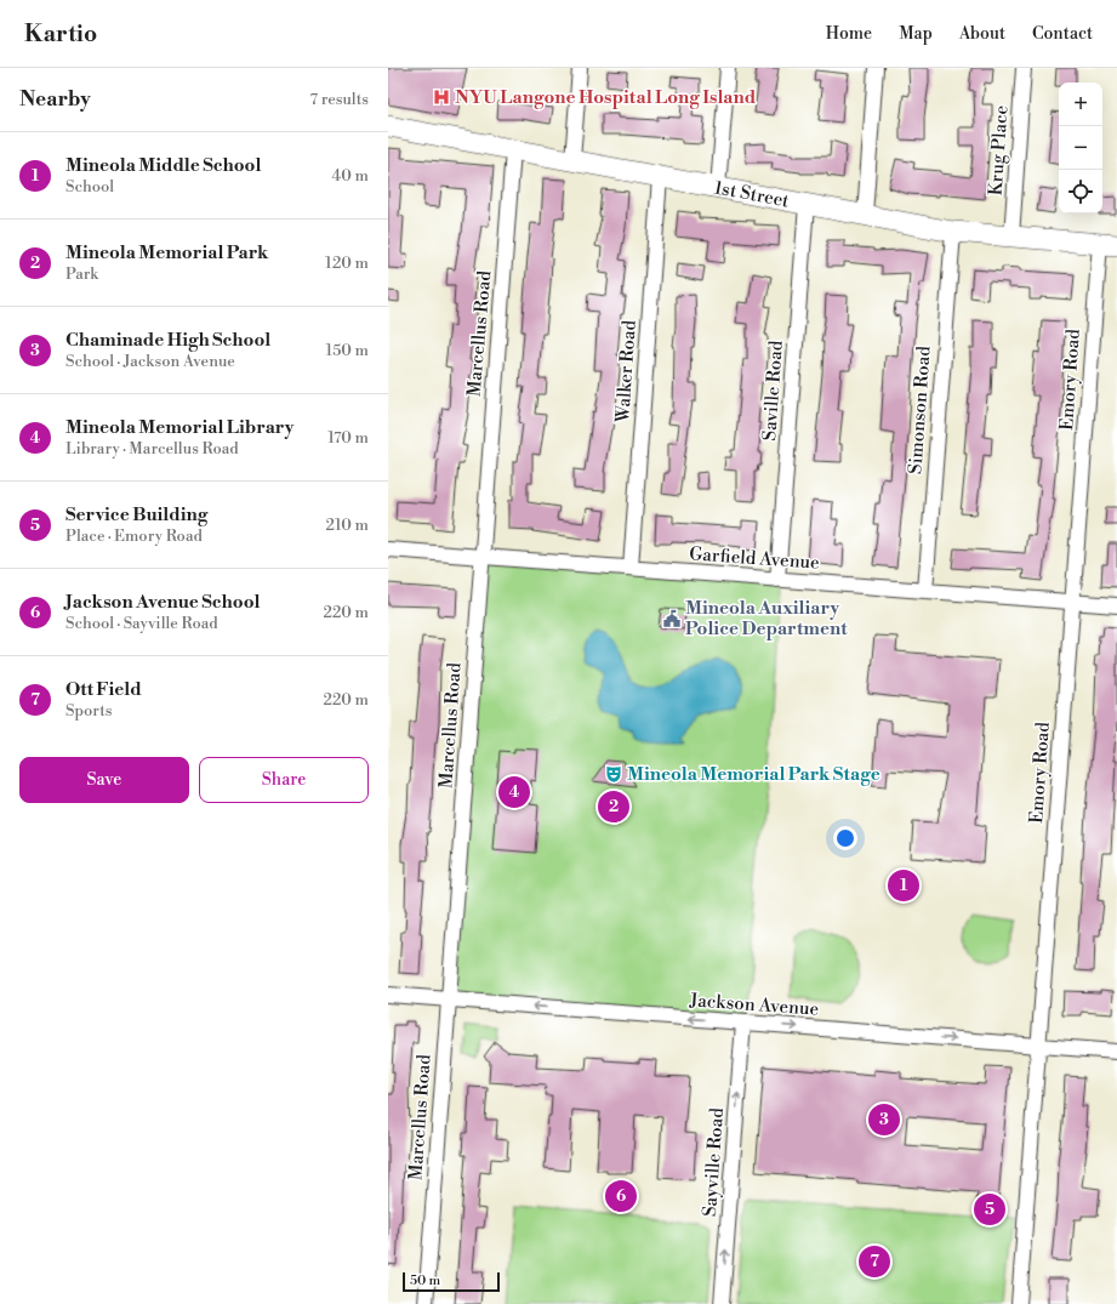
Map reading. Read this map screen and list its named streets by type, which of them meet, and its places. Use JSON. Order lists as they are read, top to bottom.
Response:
{
  "streets": {
    "street": [
      "Krug Place",
      "1st Street",
      "Marcellus Road",
      "Walker Road",
      "Emory Road",
      "Saville Road",
      "Simonson Road",
      "Garfield Avenue",
      "Jackson Avenue",
      "Sayville Road"
    ]
  },
  "crossings": [
    ["Krug Place", "1st Street"],
    ["1st Street", "Marcellus Road"],
    ["1st Street", "Walker Road"],
    ["1st Street", "Emory Road"],
    ["1st Street", "Saville Road"],
    ["1st Street", "Simonson Road"],
    ["Marcellus Road", "Garfield Avenue"],
    ["Marcellus Road", "Jackson Avenue"],
    ["Walker Road", "Garfield Avenue"],
    ["Emory Road", "Garfield Avenue"],
    ["Emory Road", "Jackson Avenue"],
    ["Saville Road", "Garfield Avenue"],
    ["Simonson Road", "Garfield Avenue"],
    ["Jackson Avenue", "Sayville Road"]
  ],
  "one_way": ["Sayville Road"],
  "places": {
    "hospital": ["NYU Langone Hospital Long Island"],
    "public building": ["Mineola Auxiliary Police Department"],
    "theatre": ["Mineola Memorial Park Stage"]
  },
  "scale_bar": "50 m",
  "page": {
    "header": "Kartio",
    "nav": [
      "Home",
      "Map",
      "About",
      "Contact"
    ],
    "heading": ["Nearby", "7 results"],
    "map_buttons": ["+", "−"],
    "list": [
      {
        "mark": "1",
        "name": "Mineola Middle School",
        "note": "School",
        "value": "40 m"
      },
      {
        "mark": "2",
        "name": "Mineola Memorial Park",
        "note": "Park",
        "value": "120 m"
      },
      {
        "mark": "3",
        "name": "Chaminade High School",
        "note": "School · Jackson Avenue",
        "value": "150 m"
      },
      {
        "mark": "4",
        "name": "Mineola Memorial Library",
        "note": "Library · Marcellus Road",
        "value": "170 m"
      },
      {
        "mark": "5",
        "name": "Service Building",
        "note": "Place · Emory Road",
        "value": "210 m"
      },
      {
        "mark": "6",
        "name": "Jackson Avenue School",
        "note": "School · Sayville Road",
        "value": "220 m"
      },
      {
        "mark": "7",
        "name": "Ott Field",
        "note": "Sports",
        "value": "220 m"
      }
    ],
    "buttons": ["Save", "Share"],
    "pins": [
      "4",
      "2",
      "1",
      "3",
      "6",
      "5",
      "7"
    ],
    "scale": "50 m"
  }
}
